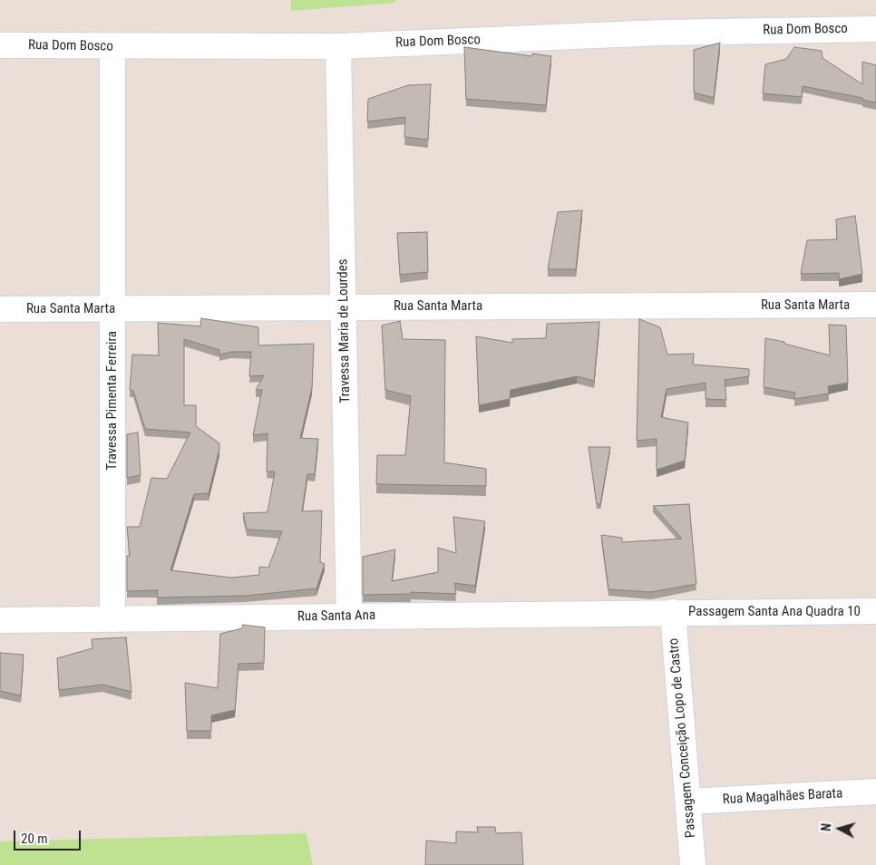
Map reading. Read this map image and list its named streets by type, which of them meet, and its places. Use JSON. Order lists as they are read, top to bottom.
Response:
{
  "streets": {
    "street": [
      "Rua Dom Bosco",
      "Rua Santa Marta",
      "Travessa Maria de Lourdes",
      "Travessa Pimenta Ferreira",
      "Passagem Santa Ana Quadra 10",
      "Rua Santa Ana",
      "Passagem Conceição Lopo de Castro",
      "Rua Magalhães Barata"
    ]
  },
  "crossings": [
    ["Rua Dom Bosco", "Travessa Maria de Lourdes"],
    ["Rua Dom Bosco", "Travessa Pimenta Ferreira"],
    ["Rua Santa Marta", "Travessa Maria de Lourdes"],
    ["Rua Santa Marta", "Travessa Pimenta Ferreira"],
    ["Travessa Maria de Lourdes", "Rua Santa Ana"],
    ["Travessa Pimenta Ferreira", "Rua Santa Ana"],
    ["Passagem Santa Ana Quadra 10", "Rua Santa Ana"],
    ["Passagem Santa Ana Quadra 10", "Passagem Conceição Lopo de Castro"],
    ["Rua Santa Ana", "Passagem Conceição Lopo de Castro"],
    ["Passagem Conceição Lopo de Castro", "Rua Magalhães Barata"]
  ],
  "scale_bar": "20 m",
  "north": "left"
}
